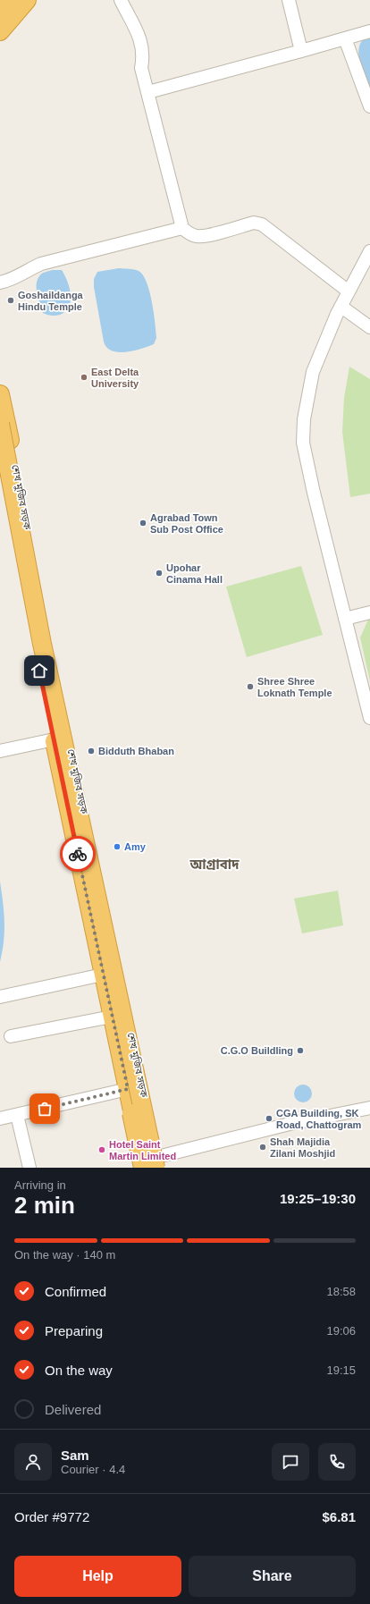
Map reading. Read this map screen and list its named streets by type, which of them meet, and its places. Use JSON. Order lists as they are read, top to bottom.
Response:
{
  "streets": {
    "highway": ["শেখ মুজিব সড়ক"]
  },
  "districts": ["আগ্রাবাদ"],
  "places": [
    "Goshaildanga Hindu Temple",
    "East Delta University",
    "Agrabad Town Sub Post Office",
    "Upohar Cinama Hall",
    "Shree Shree Loknath Temple",
    "Bidduth Bhaban",
    "Amy",
    "C.G.O Buildling",
    "CGA Building, SK Road, Chattogram",
    "Shah Majidia Zilani Moshjid",
    "Hotel Saint Martin Limited"
  ],
  "page": {
    "heading": ["2 min", "Arriving in", "19:25–19:30"],
    "panel": [
      "Sam",
      "Courier · 4.4",
      "Order #9772",
      "$6.81"
    ],
    "bar": "On the way · 140 m",
    "list": [
      ["Confirmed", "18:58"],
      ["Preparing", "19:06"],
      ["On the way", "19:15"],
      "Delivered"
    ],
    "buttons": ["Help", "Share"]
  }
}
